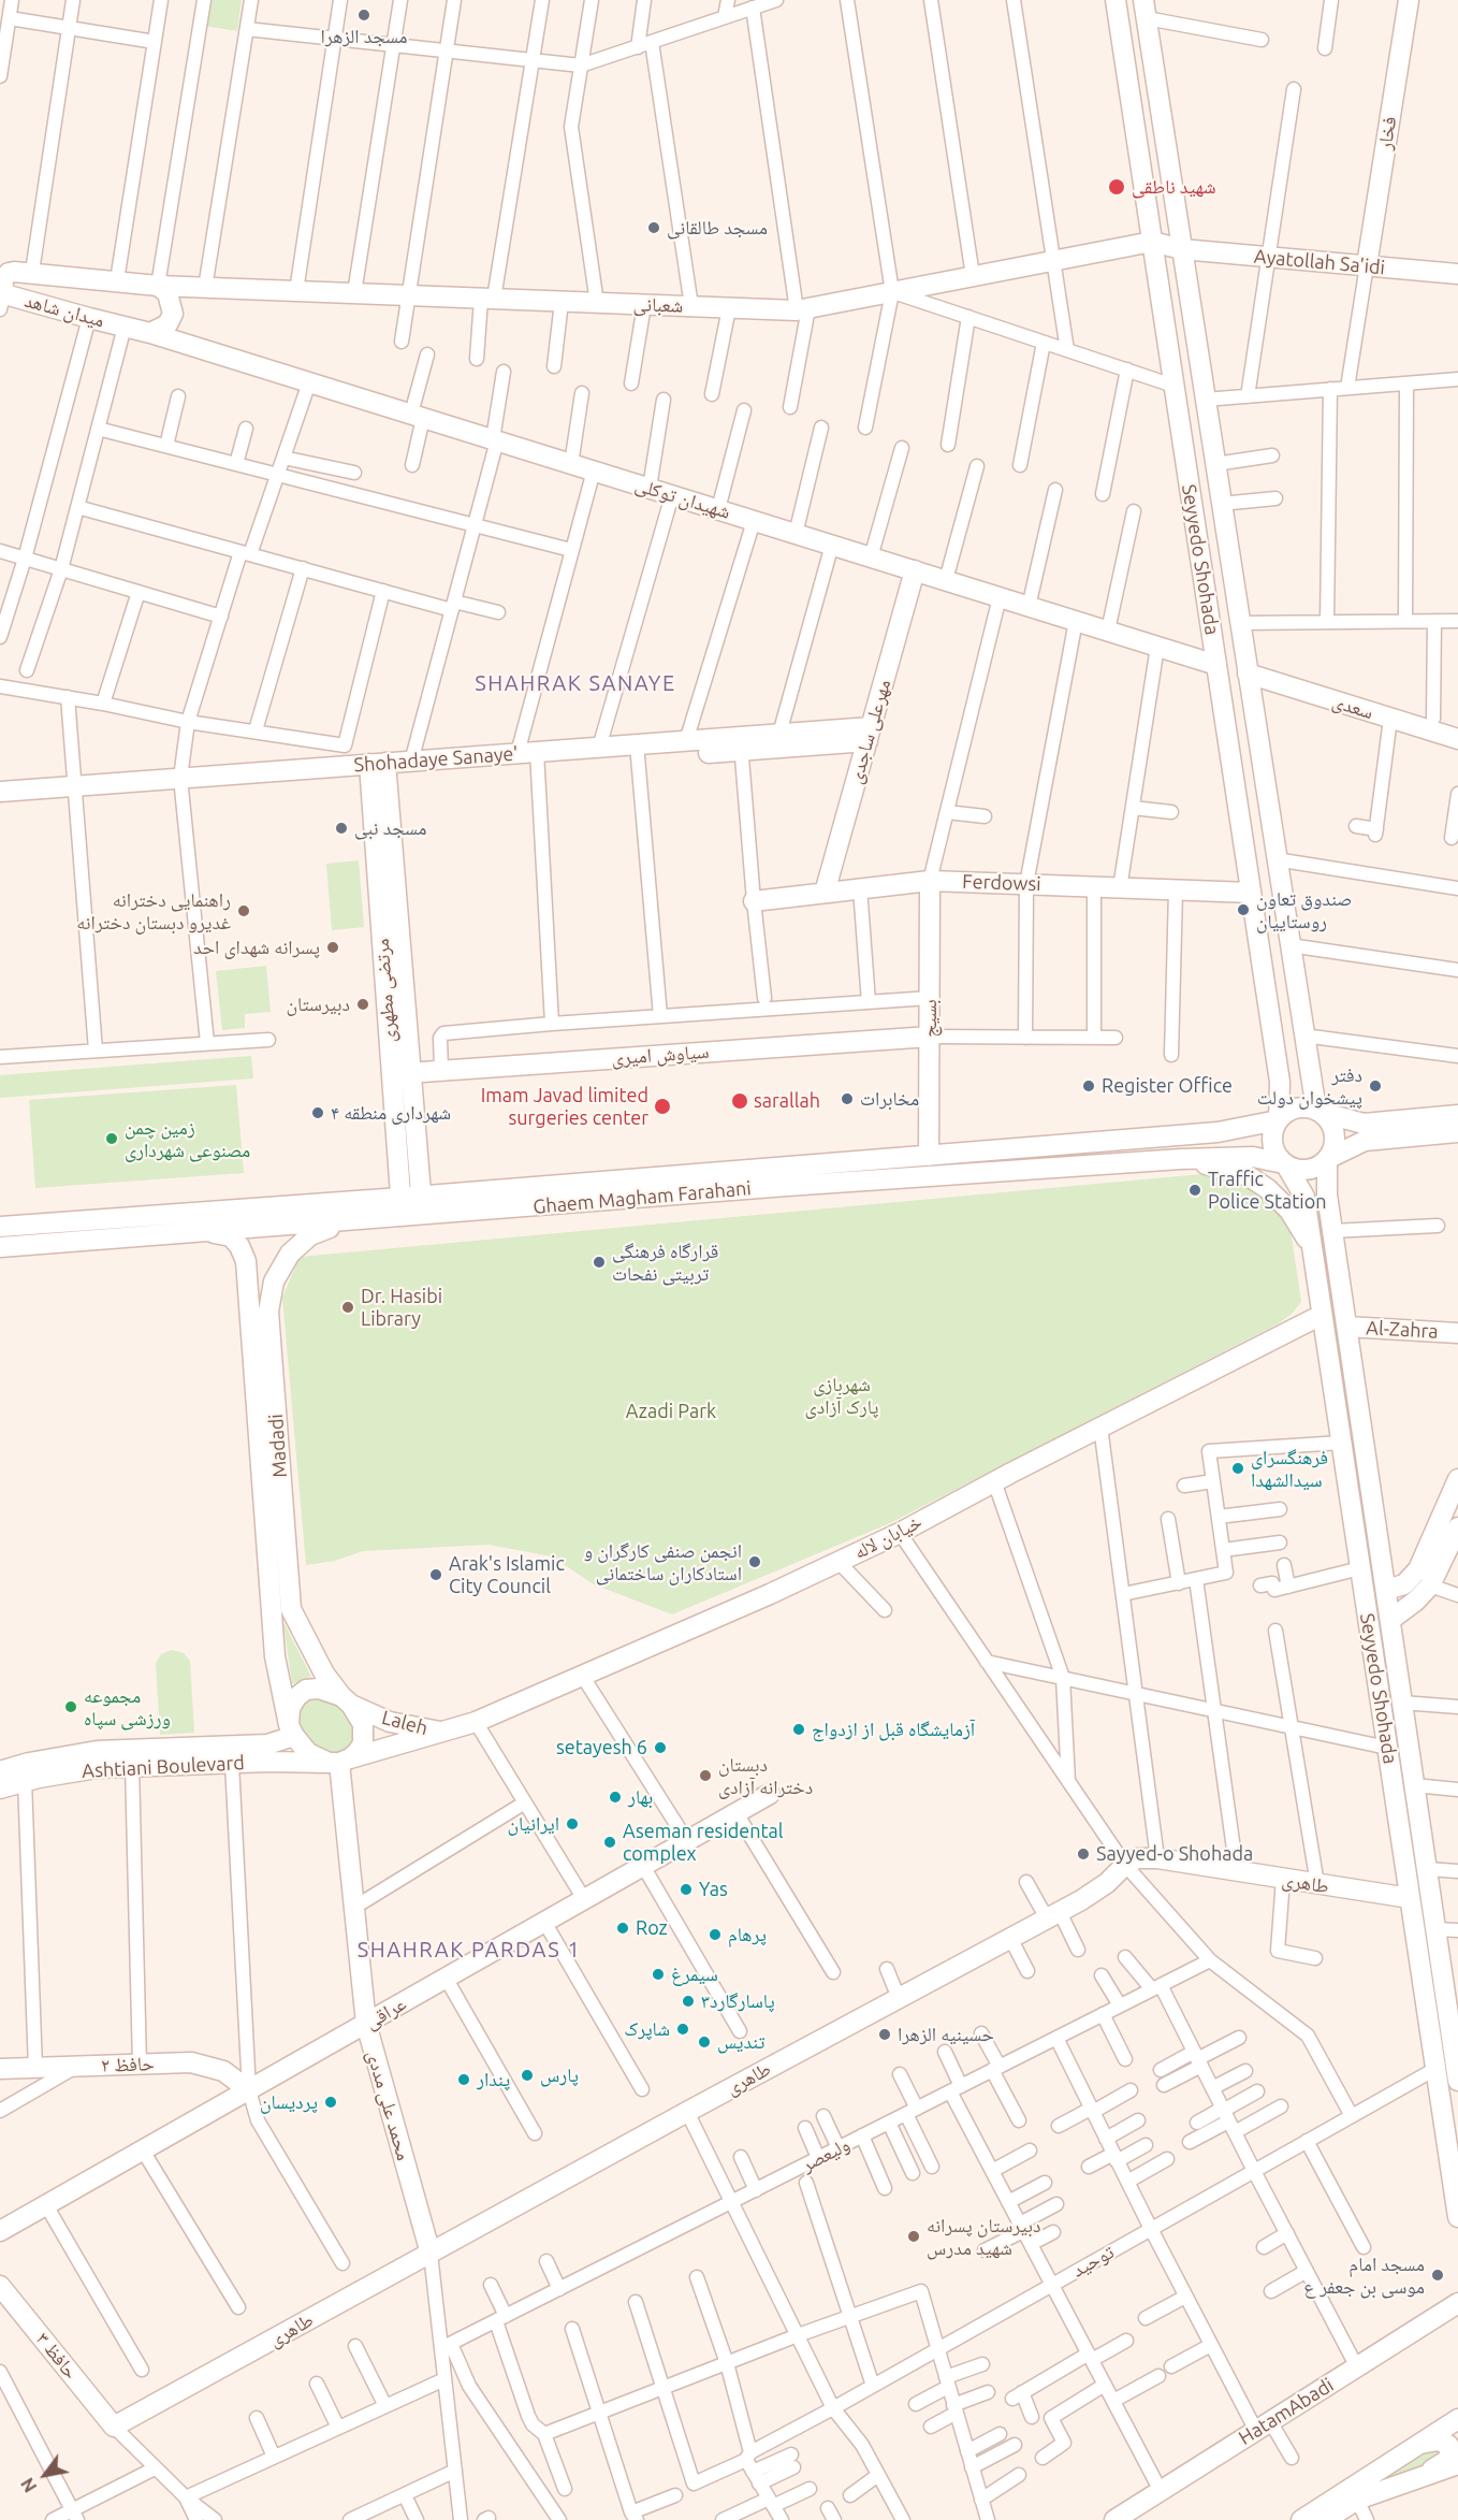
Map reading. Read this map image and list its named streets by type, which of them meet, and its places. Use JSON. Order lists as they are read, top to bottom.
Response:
{
  "streets": {
    "street": [
      "فخار",
      "Ayatollah Sa'idi",
      "شعبانی",
      "میدان شاهد",
      "شهیدان توکلی",
      "Seyyedo Shohada",
      "سعدی",
      "مهرعلی ساجدی",
      "Shohadaye Sanaye'",
      "Ferdowsi",
      "مرتضی مطهری",
      "بسیج",
      "سیاوش امیری",
      "Ghaem Magham Farahani",
      "Al-Zahra",
      "Madadi",
      "خیابان لاله",
      "Laleh",
      "Ashtiani Boulevard",
      "طاهری",
      "عراقی",
      "حافظ ۲",
      "محمد علی مددی",
      "ولیعصر",
      "توحید",
      "حافظ ۳",
      "HatamAbadi"
    ]
  },
  "crossings": [
    ["فخار", "Ayatollah Sa'idi"],
    ["Ayatollah Sa'idi", "شعبانی"],
    ["Ayatollah Sa'idi", "Seyyedo Shohada"],
    ["شعبانی", "میدان شاهد"],
    ["شعبانی", "Seyyedo Shohada"],
    ["میدان شاهد", "شهیدان توکلی"],
    ["شهیدان توکلی", "Seyyedo Shohada"],
    ["شهیدان توکلی", "مهرعلی ساجدی"],
    ["Seyyedo Shohada", "سعدی"],
    ["Seyyedo Shohada", "Ferdowsi"],
    ["Seyyedo Shohada", "Ghaem Magham Farahani"],
    ["Seyyedo Shohada", "Al-Zahra"],
    ["Seyyedo Shohada", "خیابان لاله"],
    ["Seyyedo Shohada", "طاهری"],
    ["Seyyedo Shohada", "توحید"],
    ["مهرعلی ساجدی", "Shohadaye Sanaye'"],
    ["مهرعلی ساجدی", "Ferdowsi"],
    ["Shohadaye Sanaye'", "مرتضی مطهری"],
    ["Ferdowsi", "بسیج"],
    ["مرتضی مطهری", "سیاوش امیری"],
    ["مرتضی مطهری", "Ghaem Magham Farahani"],
    ["بسیج", "سیاوش امیری"],
    ["بسیج", "Ghaem Magham Farahani"],
    ["Ghaem Magham Farahani", "Madadi"],
    ["Madadi", "Laleh"],
    ["Madadi", "Ashtiani Boulevard"],
    ["Madadi", "محمد علی مددی"],
    ["خیابان لاله", "Laleh"],
    ["Laleh", "Ashtiani Boulevard"],
    ["Laleh", "محمد علی مددی"],
    ["Ashtiani Boulevard", "محمد علی مددی"],
    ["طاهری", "محمد علی مددی"],
    ["طاهری", "حافظ ۳"],
    ["عراقی", "حافظ ۲"],
    ["عراقی", "محمد علی مددی"]
  ],
  "districts": ["SHAHRAK SANAYE", "SHAHRAK PARDAS 1"],
  "parks": ["شهربازی پارک آزادی", "Azadi Park"],
  "places": [
    "مسجد الزهرا",
    "شهید ناطقی",
    "مسجد طالقانی",
    "مسجد نبی",
    "صندوق تعاون روستاییان",
    "راهنمایی دخترانه غدیرو دبستان دخترانه",
    "پسرانه شهدای احد",
    "دبیرستان",
    "Register Office",
    "دفتر پیشخوان دولت",
    "مخابرات",
    "sarallah",
    "Imam Javad limited surgeries center",
    "شهرداری منطقه ۴",
    "زمین چمن مصنوعی شهرداری",
    "Traffic Police Station",
    "قرارگاه فرهنگی تربیتی نفحات",
    "Dr. Hasibi Library",
    "فرهنگسرای سیدالشهدا",
    "انجمن صنفی کارگران و استادکاران ساختمانی",
    "Arak's Islamic City Council",
    "مجموعه ورزشی سپاه",
    "آزمایشگاه قبل از ازدواج",
    "setayesh 6",
    "دبستان دخترانه آزادی",
    "بهار",
    "ایرانیان",
    "Aseman residental complex",
    "Sayyed-o Shohada",
    "Yas",
    "Roz",
    "پرهام",
    "سیمرغ",
    "پاسارگارد۳",
    "شاپرک",
    "حسینیه الزهرا",
    "تندیس",
    "پارس",
    "پندار",
    "پردیسان",
    "دبیرستان پسرانه شهید مدرس",
    "مسجد امام موسی بن جعفر ع"
  ],
  "north": "bottom left"
}
